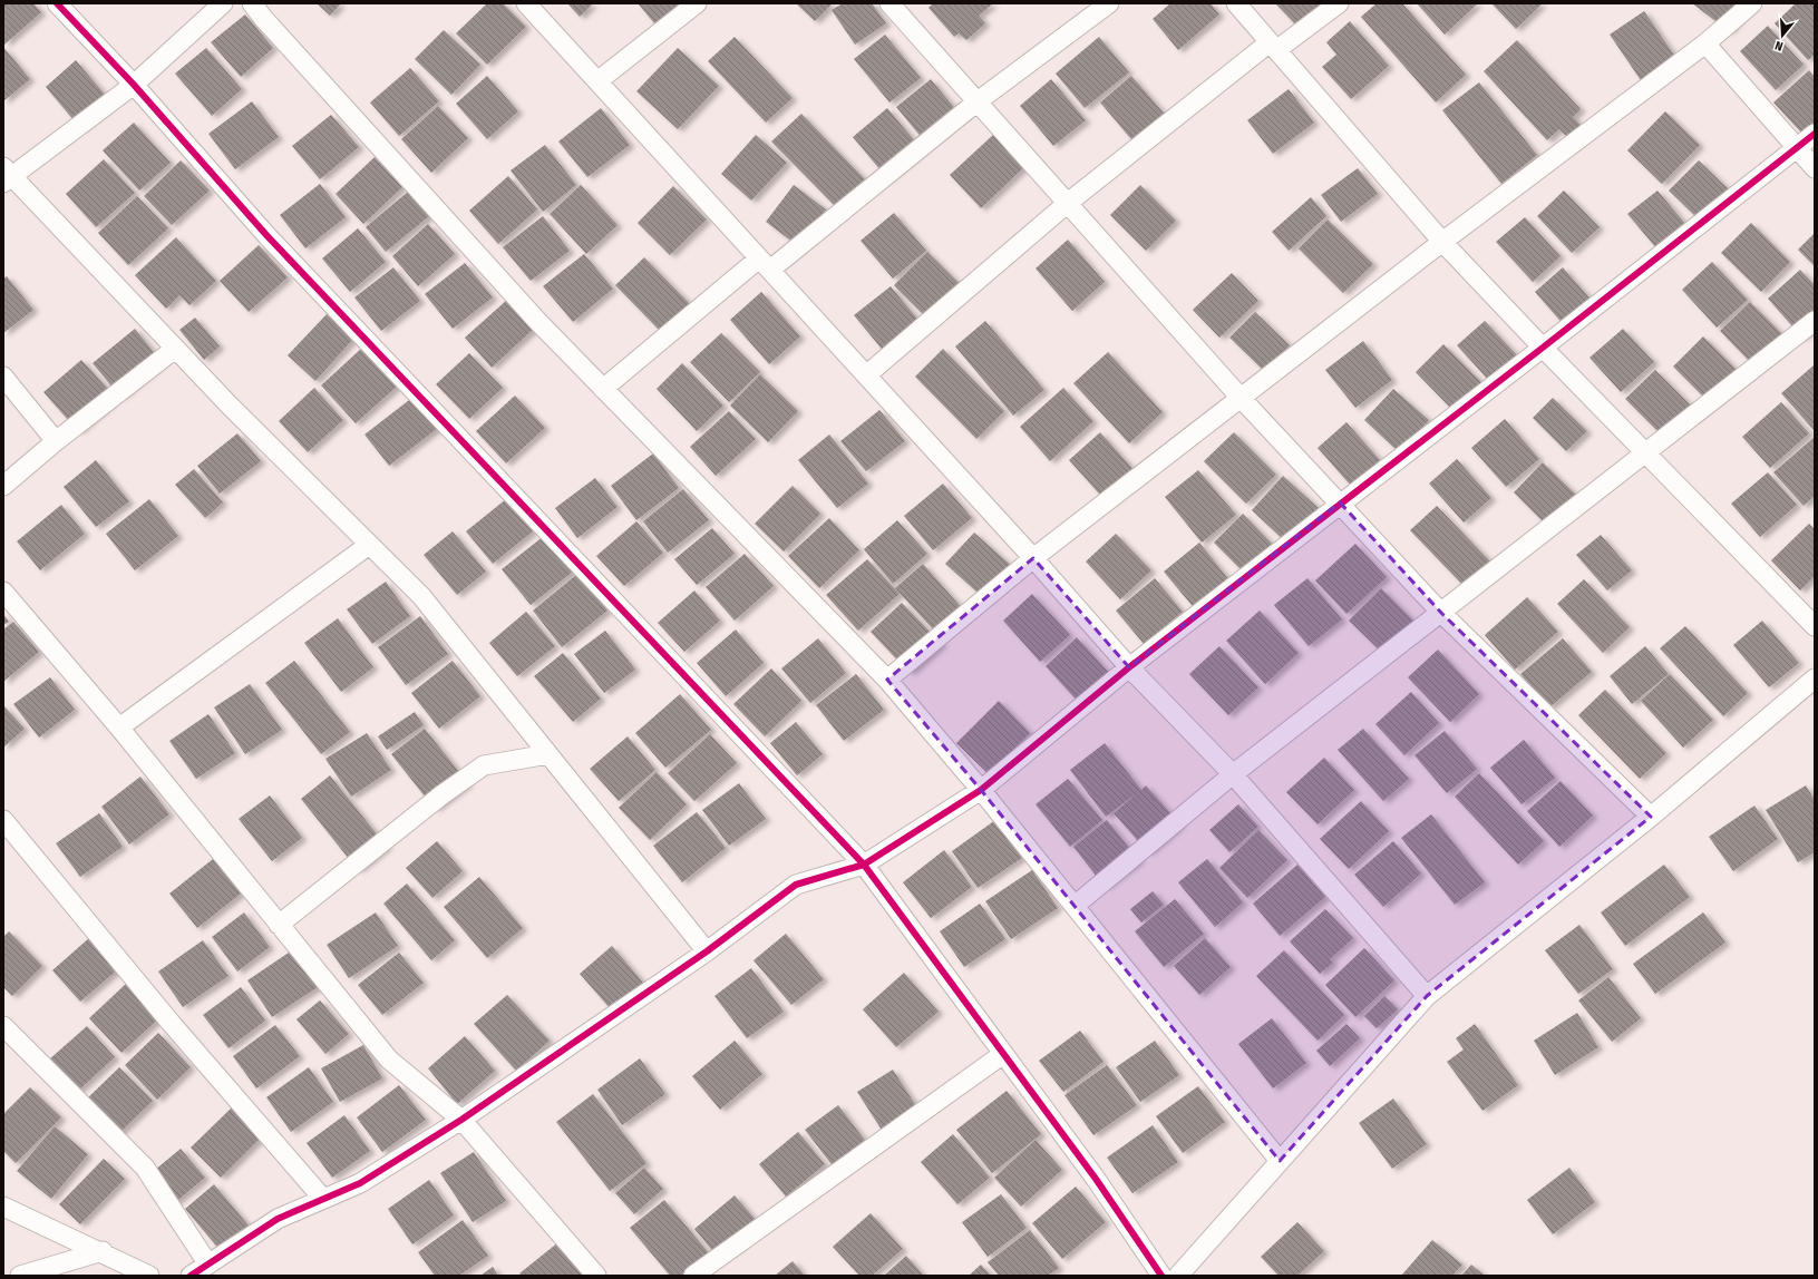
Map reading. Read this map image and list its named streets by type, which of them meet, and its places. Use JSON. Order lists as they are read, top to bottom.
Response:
{
  "north": "bottom"
}
